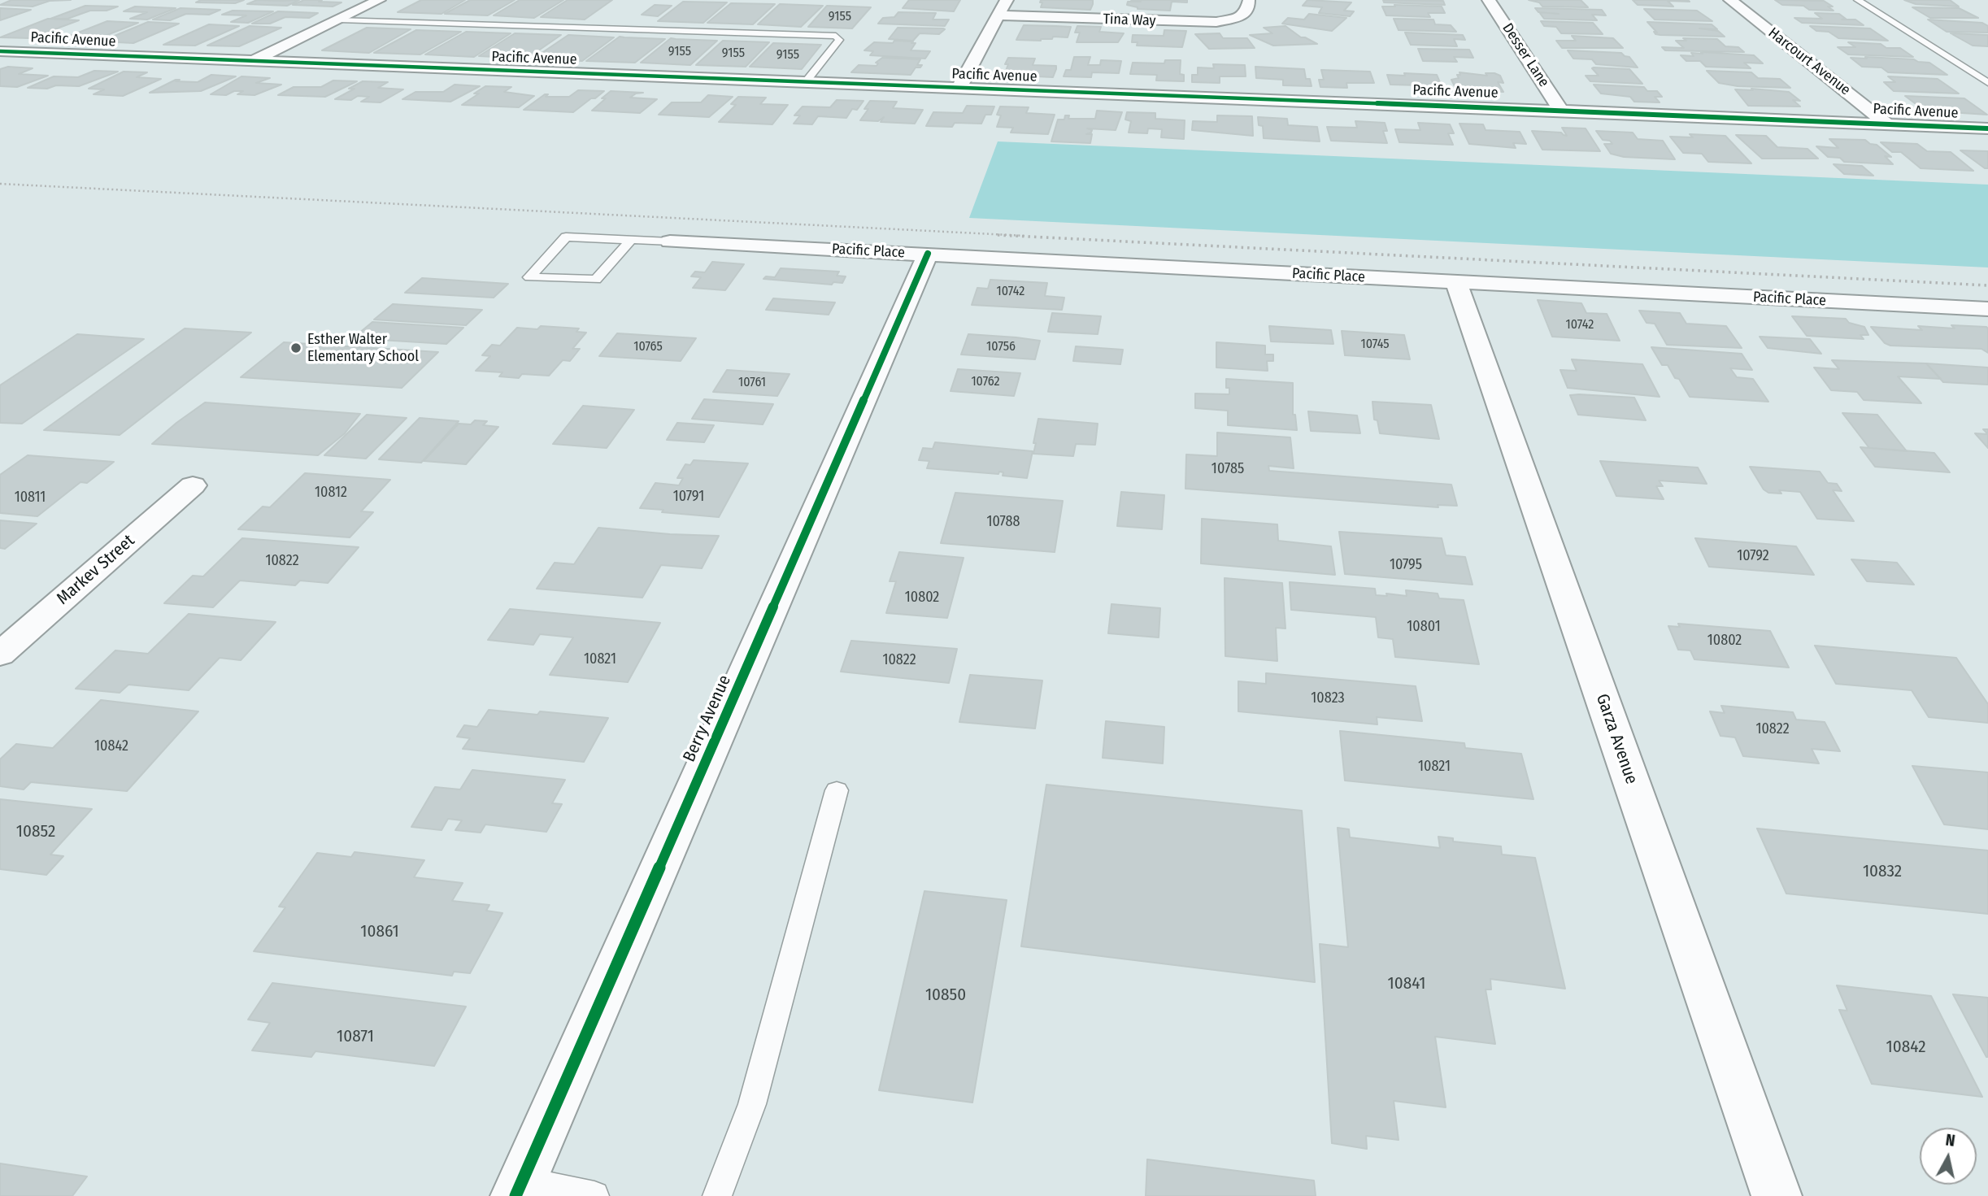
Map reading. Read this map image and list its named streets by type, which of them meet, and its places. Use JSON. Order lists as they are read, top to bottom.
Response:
{
  "streets": {
    "street": [
      "Tina Way",
      "Pacific Avenue",
      "Desser Lane",
      "Harcourt Avenue",
      "Pacific Place",
      "Markev Street",
      "Berry Avenue",
      "Garza Avenue"
    ]
  },
  "crossings": [
    ["Pacific Avenue", "Desser Lane"],
    ["Pacific Avenue", "Harcourt Avenue"],
    ["Pacific Place", "Berry Avenue"],
    ["Pacific Place", "Garza Avenue"]
  ],
  "places": ["Esther Walter Elementary School"],
  "house_numbers": [
    "9155",
    "9155",
    "9155",
    "9155",
    "10742",
    "10742",
    "10745",
    "10765",
    "10756",
    "10762",
    "10761",
    "10785",
    "10812",
    "10791",
    "10811",
    "10788",
    "10792",
    "10822",
    "10795",
    "10802",
    "10801",
    "10802",
    "10821",
    "10822",
    "10823",
    "10822",
    "10842",
    "10821",
    "10852",
    "10832",
    "10861",
    "10841",
    "10850",
    "10871",
    "10842"
  ],
  "north": "top"
}
